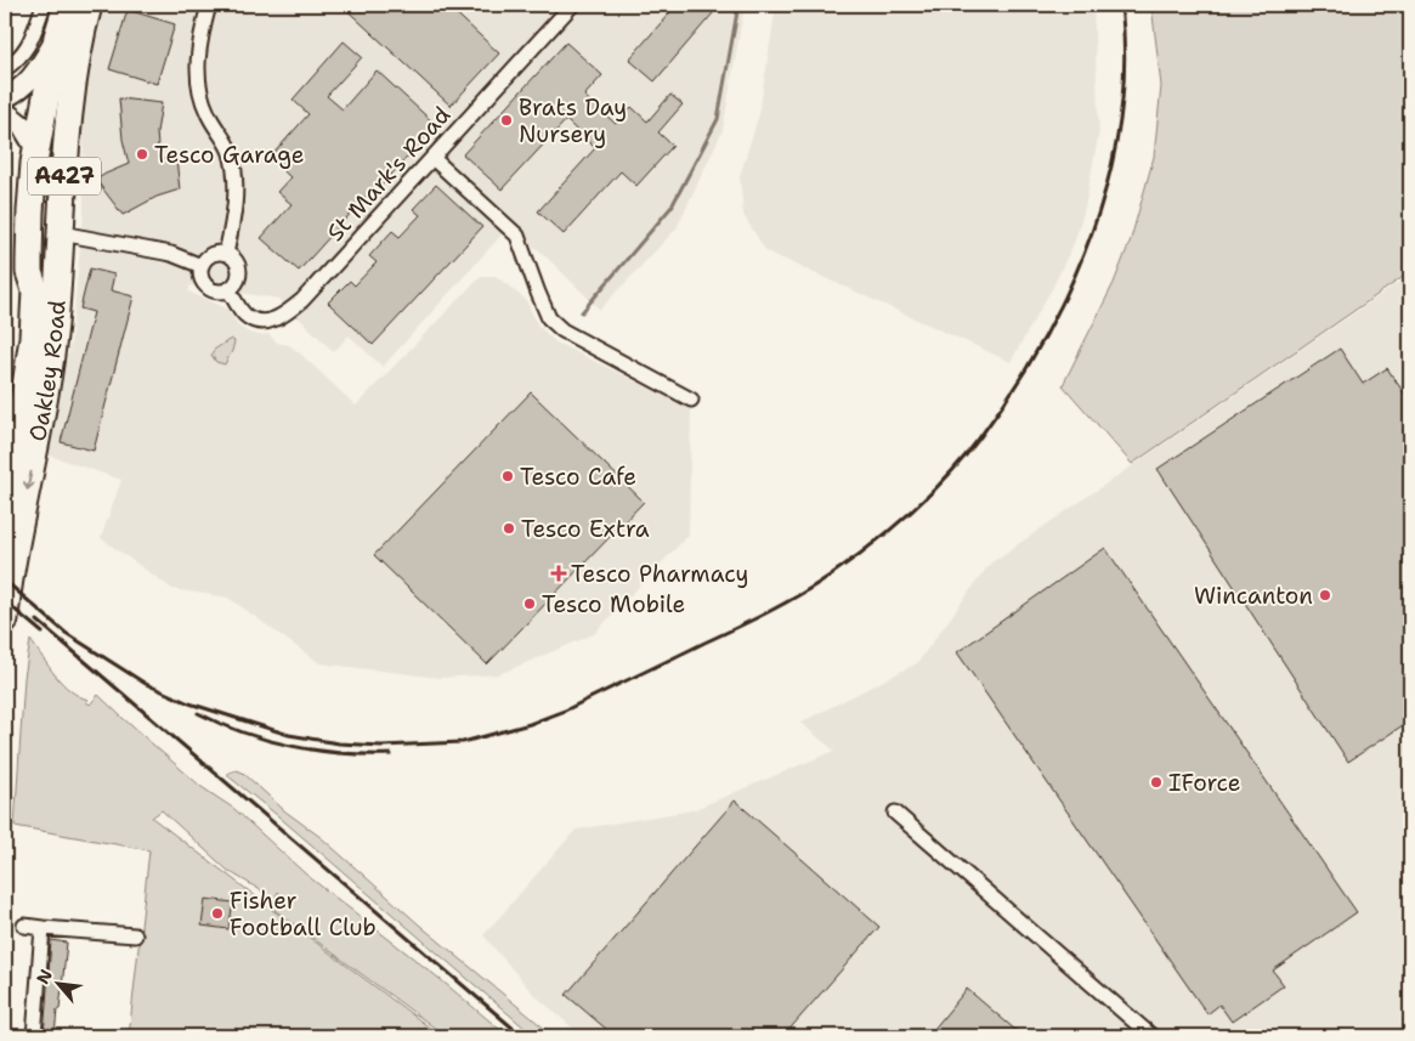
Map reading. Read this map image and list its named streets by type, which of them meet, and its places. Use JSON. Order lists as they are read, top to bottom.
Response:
{
  "streets": {
    "highway": ["A427", "Oakley Road"],
    "street": ["St Mark's Road"]
  },
  "crossings": [
    ["A427", "Oakley Road"]
  ],
  "places": {
    "other": [
      "Brats Day Nursery",
      "Tesco Garage",
      "Tesco Cafe",
      "Tesco Extra",
      "Wincanton",
      "Tesco Mobile",
      "IForce",
      "Fisher Football Club"
    ],
    "health": ["Tesco Pharmacy"]
  },
  "north": "top left"
}
